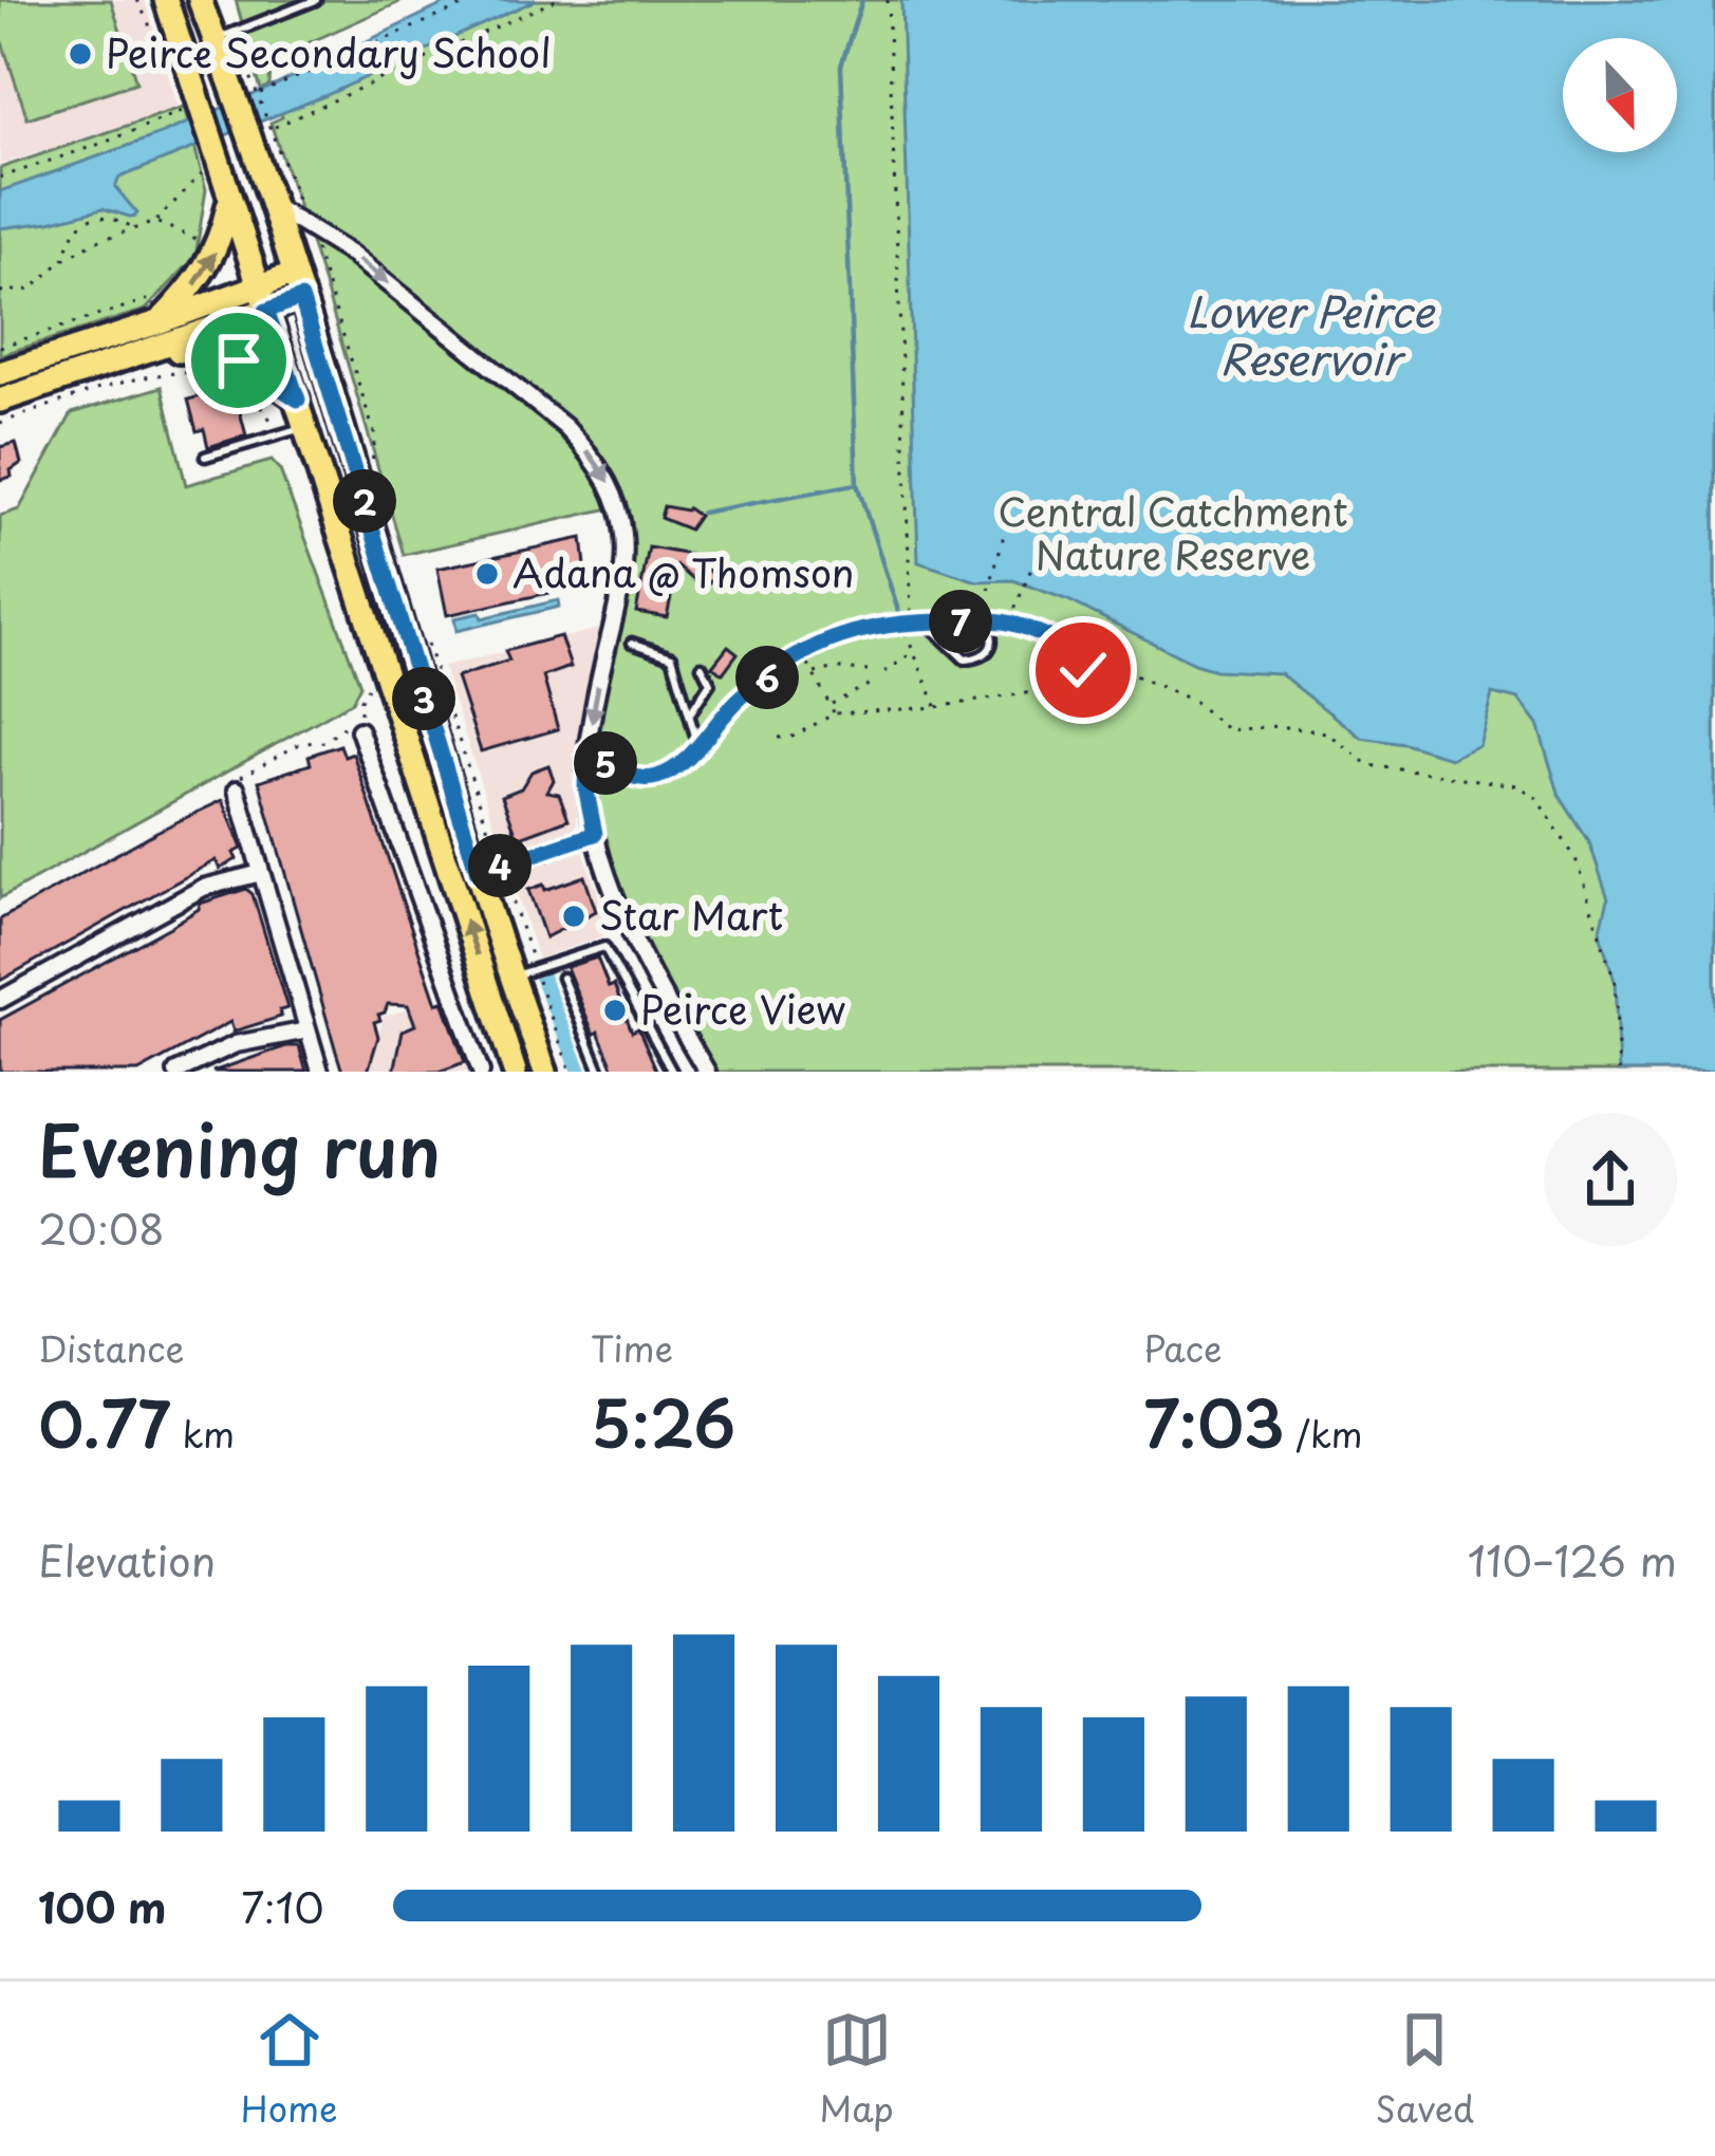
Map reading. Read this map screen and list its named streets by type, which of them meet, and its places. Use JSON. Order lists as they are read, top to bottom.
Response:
{
  "water": ["Lower Peirce Reservoir"],
  "parks": ["Central Catchment Nature Reserve"],
  "places": [
    "Peirce Secondary School",
    "Adana @ Thomson",
    "Star Mart",
    "Peirce View"
  ],
  "north": "bottom",
  "page": {
    "pins": [
      "2",
      "7",
      "6",
      "3",
      "5",
      "4"
    ],
    "heading": ["Evening run", "20:08"],
    "stats": [
      ["Distance", "0.77 km"],
      ["Time", "5:26"],
      ["Pace", "7:03 /km"]
    ],
    "chart": ["Elevation", "110–126 m"],
    "list": [
      {
        "name": "100 m",
        "note": "7:10"
      }
    ],
    "tabs": ["Home", "Map", "Saved"]
  }
}
